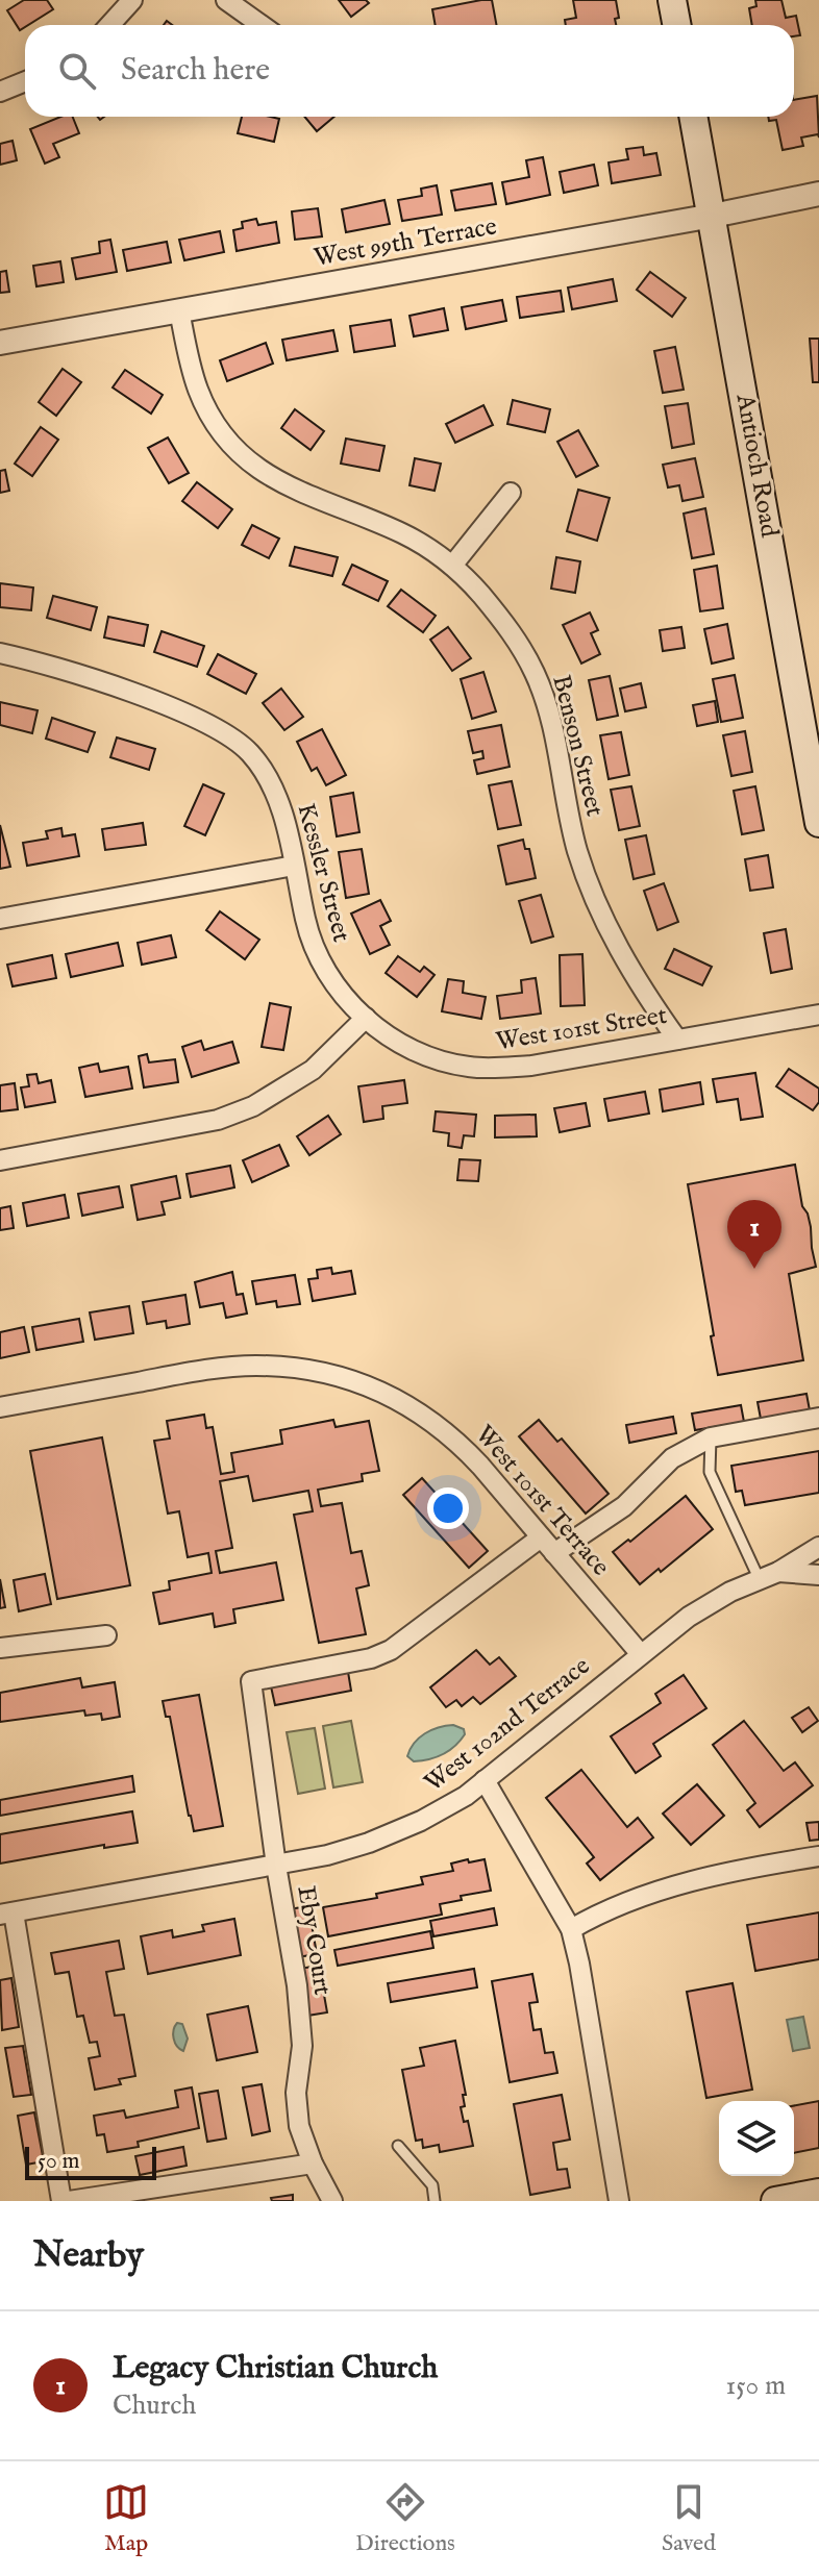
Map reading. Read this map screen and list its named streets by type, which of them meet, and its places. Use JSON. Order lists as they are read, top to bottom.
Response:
{
  "streets": {
    "main road": ["Antioch Road"],
    "street": [
      "West 99th Terrace",
      "Benson Street",
      "Kessler Street",
      "West 101st Street",
      "West 101st Terrace",
      "West 102nd Terrace",
      "Eby Court"
    ]
  },
  "crossings": [
    ["West 99th Terrace", "Antioch Road"],
    ["West 99th Terrace", "Benson Street"],
    ["Benson Street", "West 101st Street"],
    ["Kessler Street", "West 101st Street"],
    ["West 101st Terrace", "West 102nd Terrace"],
    ["West 101st Terrace", "Eby Court"],
    ["West 102nd Terrace", "Eby Court"]
  ],
  "scale_bar": "50 m",
  "page": {
    "search": "Search here",
    "pins": "1",
    "scale": "50 m",
    "heading": "Nearby",
    "list": [
      {
        "mark": "1",
        "name": "Legacy Christian Church",
        "note": "Church",
        "value": "150 m"
      }
    ],
    "nav": ["Map", "Directions", "Saved"]
  }
}
